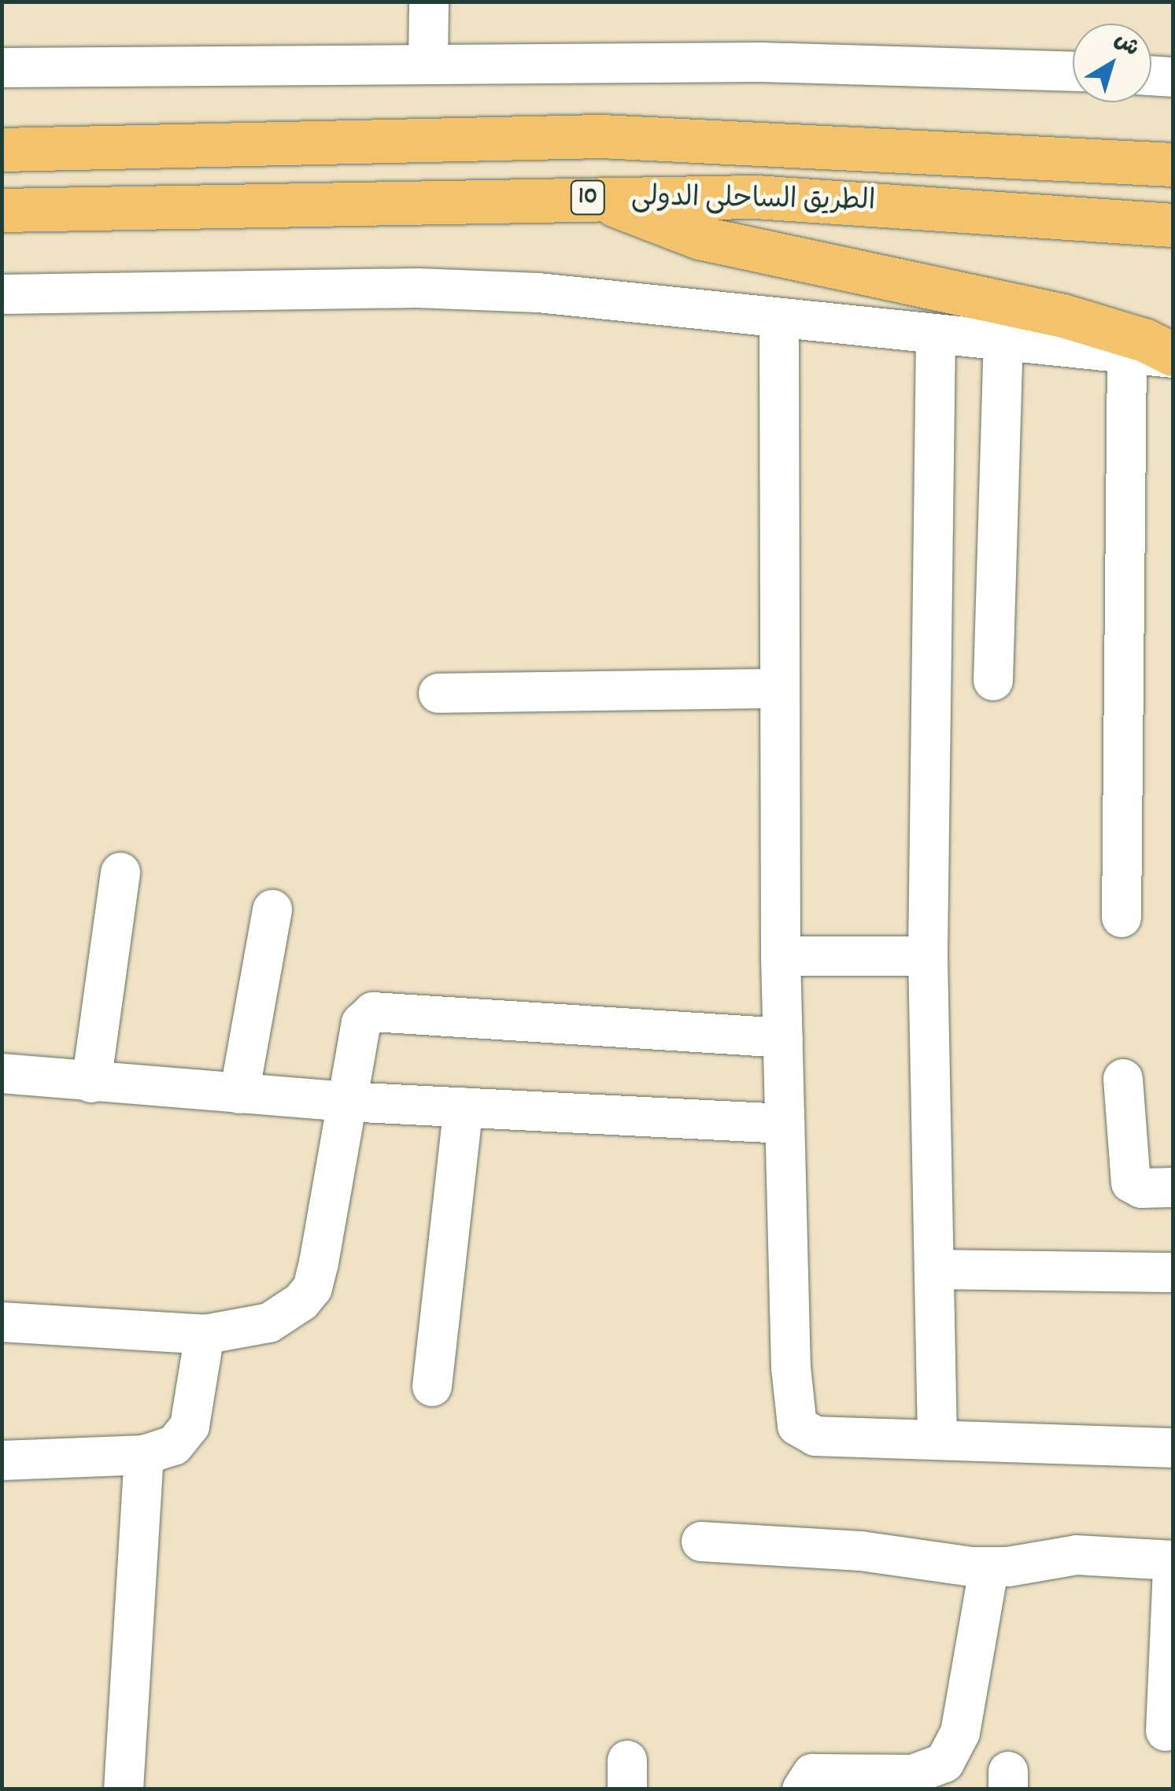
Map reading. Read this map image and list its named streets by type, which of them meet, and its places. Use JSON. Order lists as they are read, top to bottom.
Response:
{
  "streets": {
    "highway": ["10", "الطريق الساحلى الدولى"]
  },
  "north": "top right"
}
